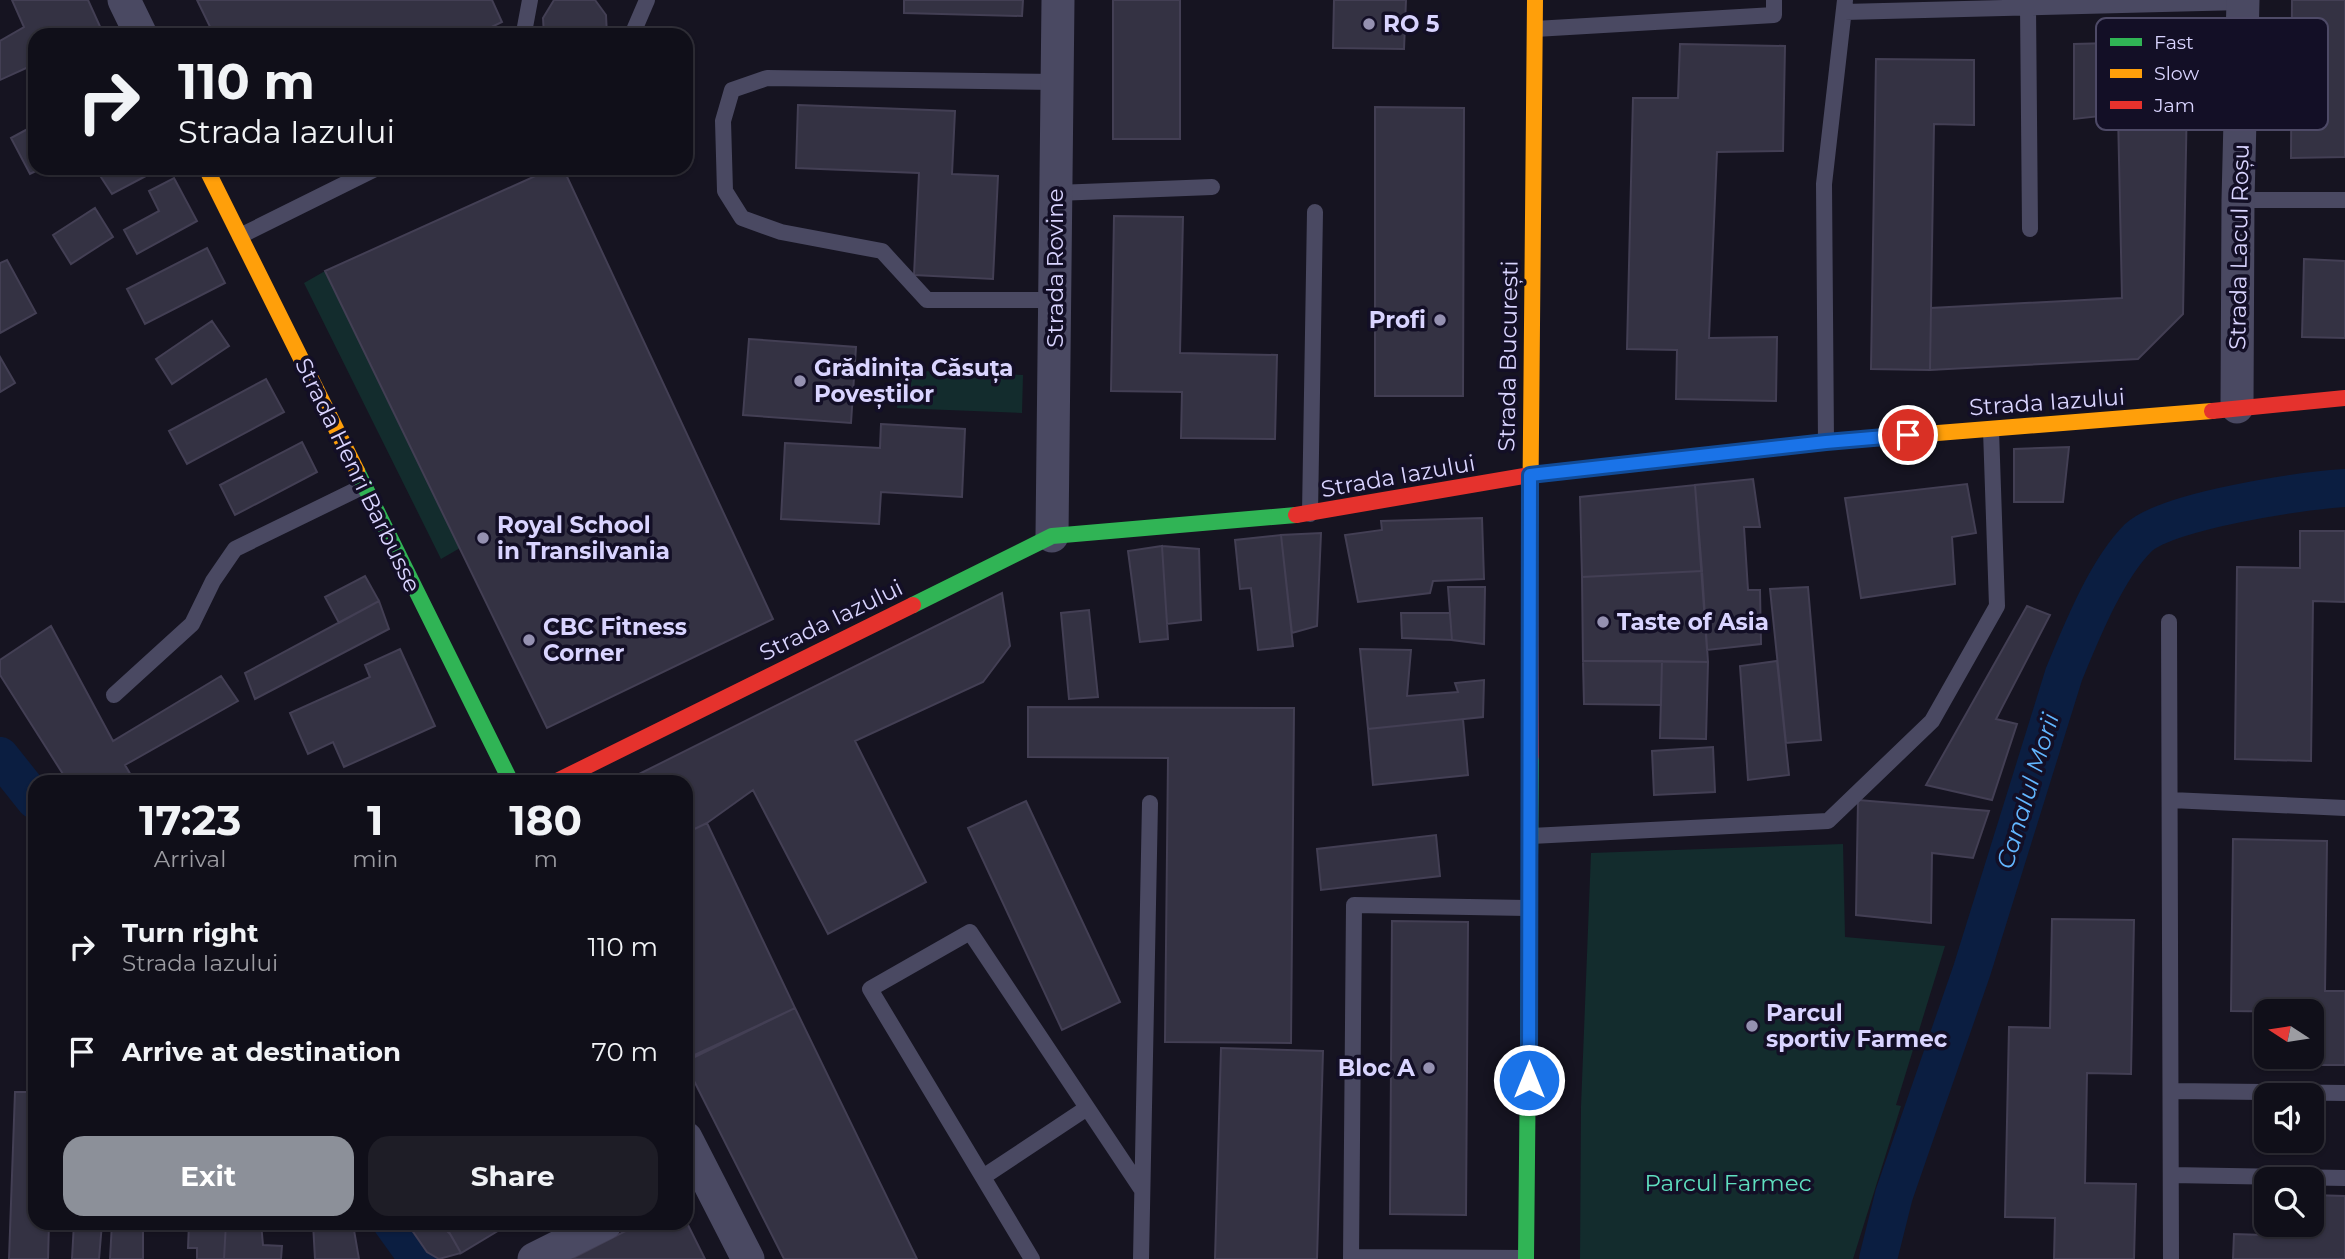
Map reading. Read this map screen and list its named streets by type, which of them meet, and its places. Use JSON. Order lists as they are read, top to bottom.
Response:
{
  "streets": {
    "street": [
      "Strada Lacul Roșu",
      "Strada Rovine",
      "Strada București",
      "Strada Iazului",
      "Strada Henri Barbusse"
    ]
  },
  "crossings": [
    ["Strada Lacul Roșu", "Strada Iazului"],
    ["Strada Rovine", "Strada Iazului"],
    ["Strada București", "Strada Iazului"]
  ],
  "water": ["Canalul Morii"],
  "parks": ["Parcul Farmec"],
  "places": [
    "RO 5",
    "Profi",
    "Grădinița Căsuța Poveștilor",
    "Royal School in Transilvania",
    "Taste of Asia",
    "CBC Fitness Corner",
    "Parcul sportiv Farmec",
    "Bloc A"
  ],
  "legend": ["Fast", "Slow", "Jam"],
  "north": "left",
  "page": {
    "turn": ["110 m", "Strada Iazului"],
    "eta": [
      "17:23",
      "Arrival",
      "1",
      "min",
      "180",
      "m"
    ],
    "list": [
      {
        "name": "Turn right",
        "note": "Strada Iazului",
        "value": "110 m"
      },
      {
        "name": "Arrive at destination",
        "value": "70 m"
      }
    ],
    "buttons": ["Exit", "Share"]
  }
}
